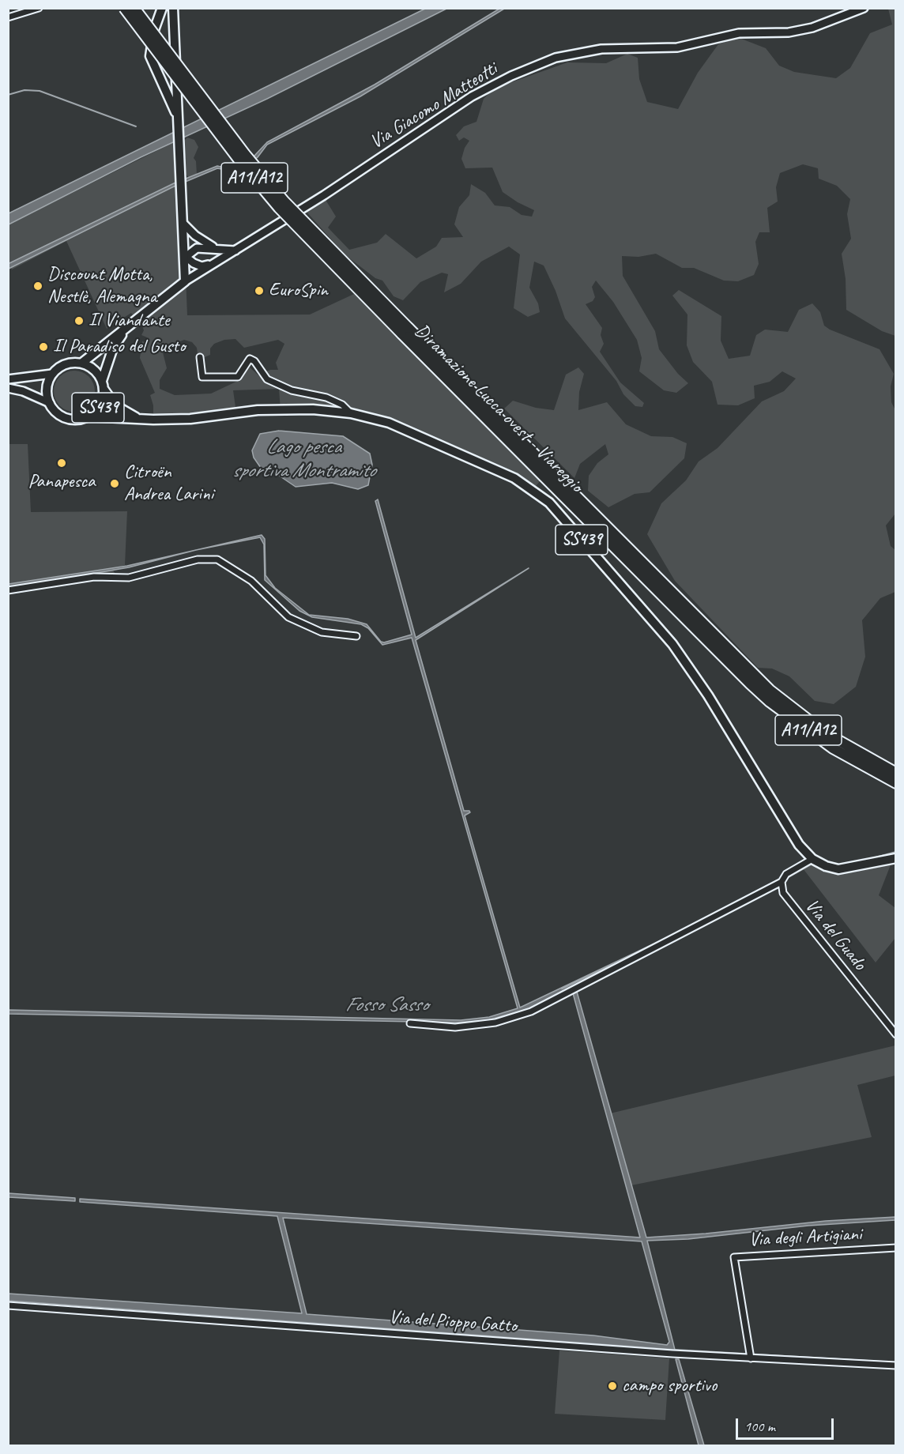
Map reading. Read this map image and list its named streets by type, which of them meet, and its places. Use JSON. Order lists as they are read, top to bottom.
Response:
{
  "streets": {
    "highway": ["A11/A12", "Diramazione Lucca ovest - Viareggio"],
    "main road": ["Via Giacomo Matteotti", "SS439"],
    "street": ["Via del Guado", "Via degli Artigiani", "Via del Pioppo Gatto"]
  },
  "crossings": [
    ["Via Giacomo Matteotti", "SS439"],
    ["Via degli Artigiani", "Via del Pioppo Gatto"]
  ],
  "water": ["Lago pesca sportiva Montramito", "Fosso Sasso"],
  "places": [
    "Discount Motta, Nestlè, Alemagna",
    "EuroSpin",
    "Il Viandante",
    "Il Paradiso del Gusto",
    "Panapesca",
    "Citroën Andrea Larini",
    "campo sportivo"
  ],
  "scale_bar": "100 m"
}
